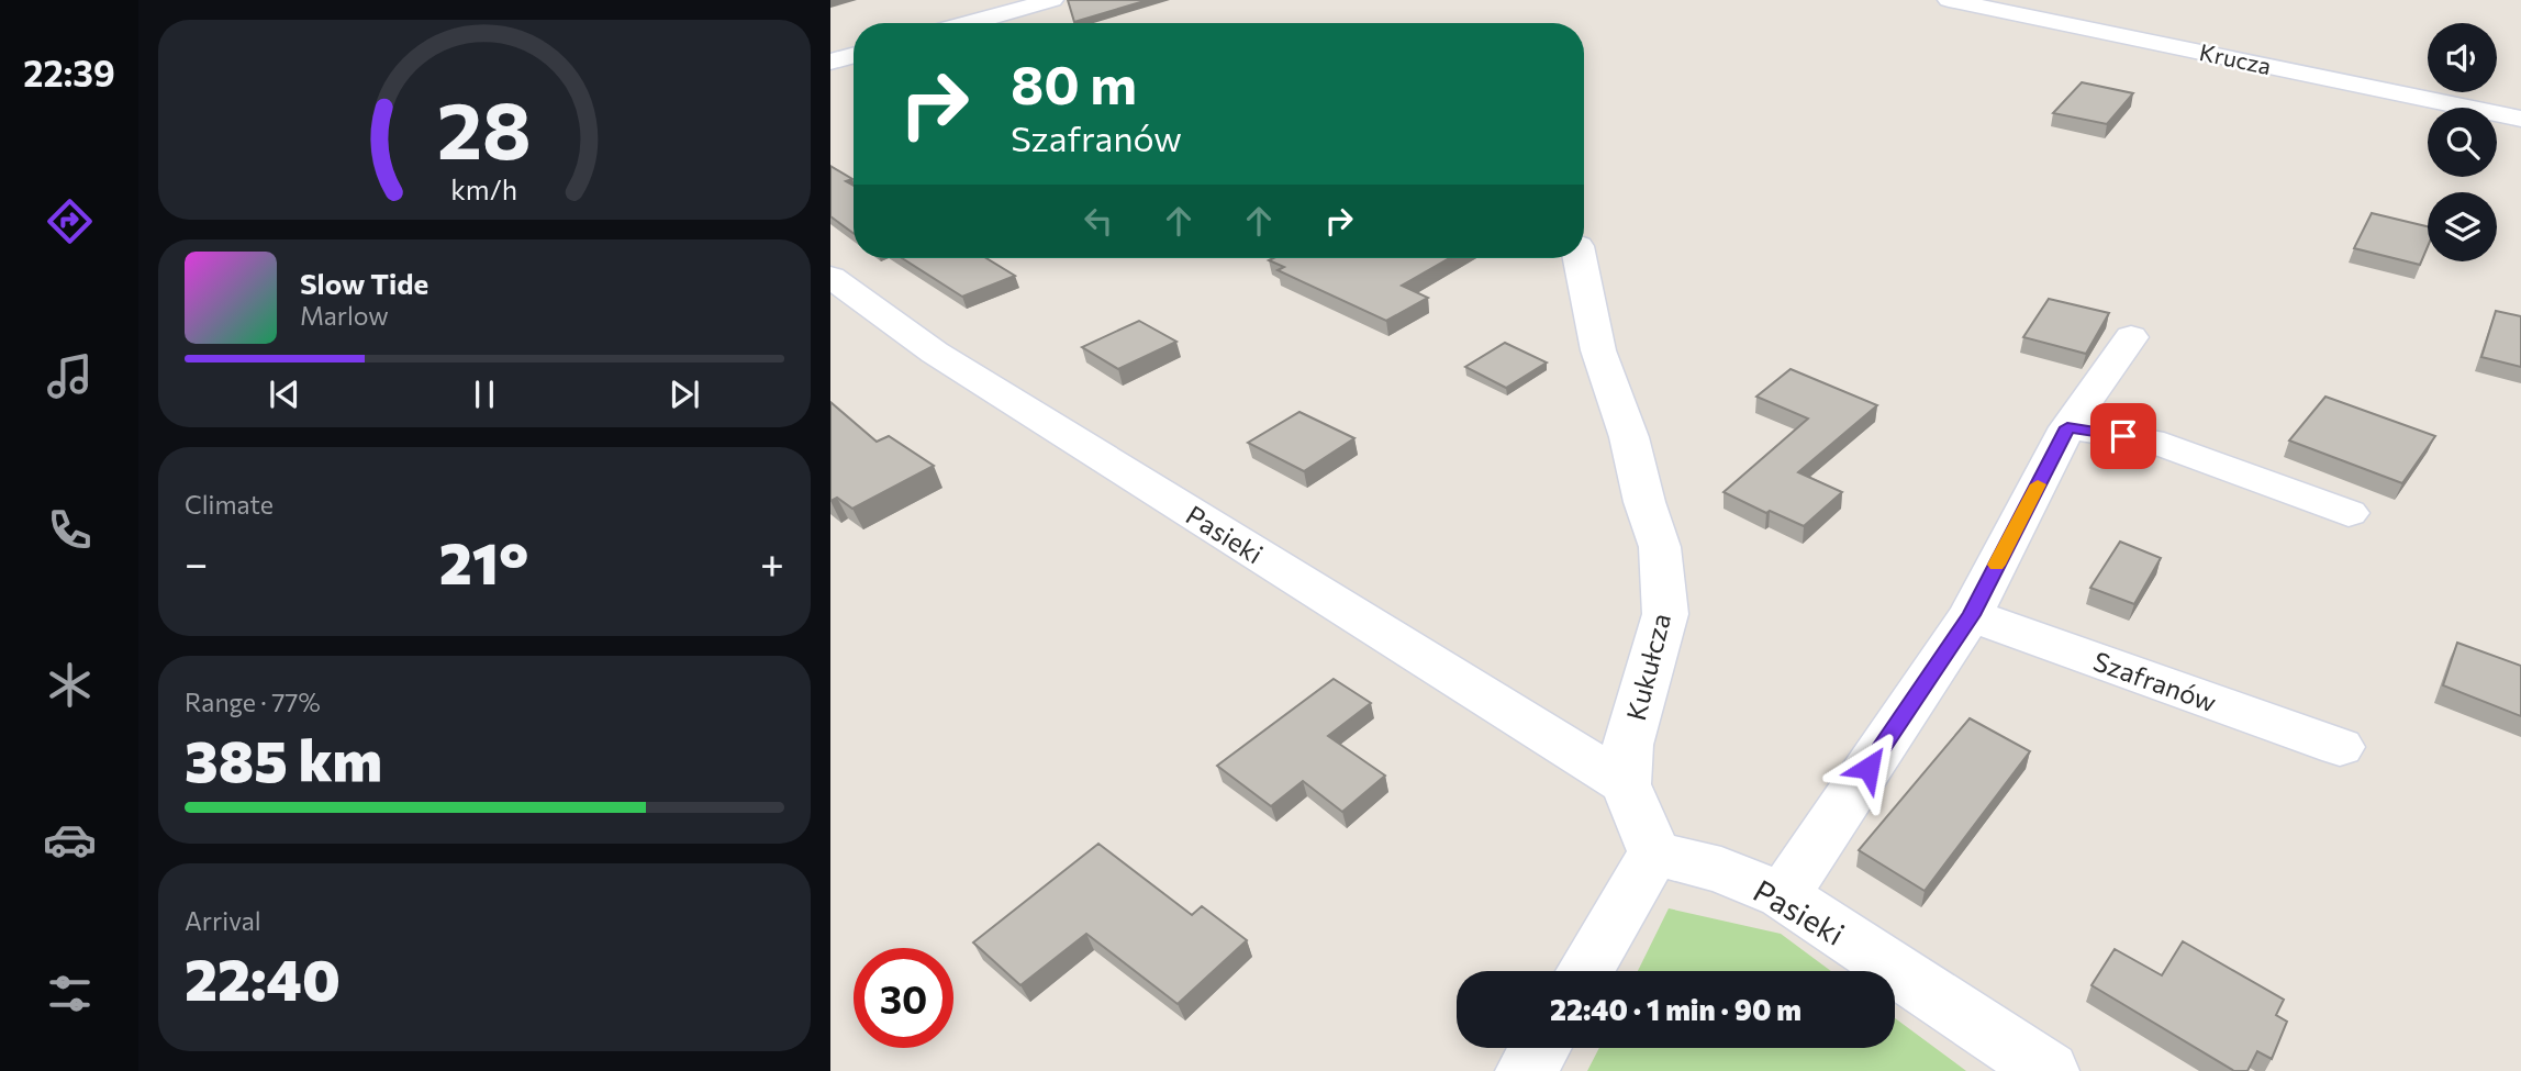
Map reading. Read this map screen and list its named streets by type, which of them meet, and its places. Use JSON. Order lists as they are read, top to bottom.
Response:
{
  "streets": {
    "street": [
      "Krucza",
      "Pasieki",
      "Kukułcza",
      "Szafranów"
    ]
  },
  "crossings": [
    ["Pasieki", "Kukułcza"]
  ],
  "page": {
    "tabs": "22:39",
    "turn": ["80 m", "Szafranów"],
    "song": ["Slow Tide", "Marlow"],
    "tile": [
      "Climate",
      ["Range · 77%", "385 km"],
      ["Arrival", "22:40"]
    ],
    "heat": ["−", "21°", "+"],
    "limit": "30",
    "trip": "22:40 · 1 min · 90 m",
    "gauge": ["28", "km/h"]
  }
}
